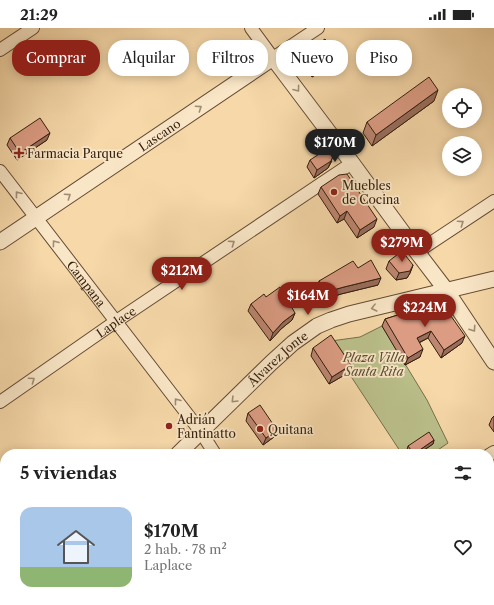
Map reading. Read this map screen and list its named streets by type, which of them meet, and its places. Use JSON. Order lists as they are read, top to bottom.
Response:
{
  "streets": {
    "street": [
      "Lascano",
      "Campana",
      "Laplace",
      "Álvarez Jonte"
    ]
  },
  "crossings": [
    ["Lascano", "Campana"],
    ["Campana", "Laplace"],
    ["Campana", "Álvarez Jonte"]
  ],
  "one_way": [
    "Lascano",
    "Campana",
    "Laplace",
    "Álvarez Jonte"
  ],
  "parks": ["Plaza Villa Santa Rita"],
  "places": {
    "health": ["Farmacia Parque"],
    "other": ["Muebles de Cocina", "Adrián Fantinatto", "Quitana"]
  },
  "page": {
    "status": "21:29",
    "chip": [
      "Comprar",
      "Alquilar",
      "Filtros",
      "Nuevo",
      "Piso"
    ],
    "price": [
      "$170M",
      "$279M",
      "$212M",
      "$164M",
      "$224M"
    ],
    "heading": "5 viviendas",
    "list": [
      {
        "name": "$170M",
        "note": "2 hab. · 78 m² · Laplace"
      }
    ]
  }
}
